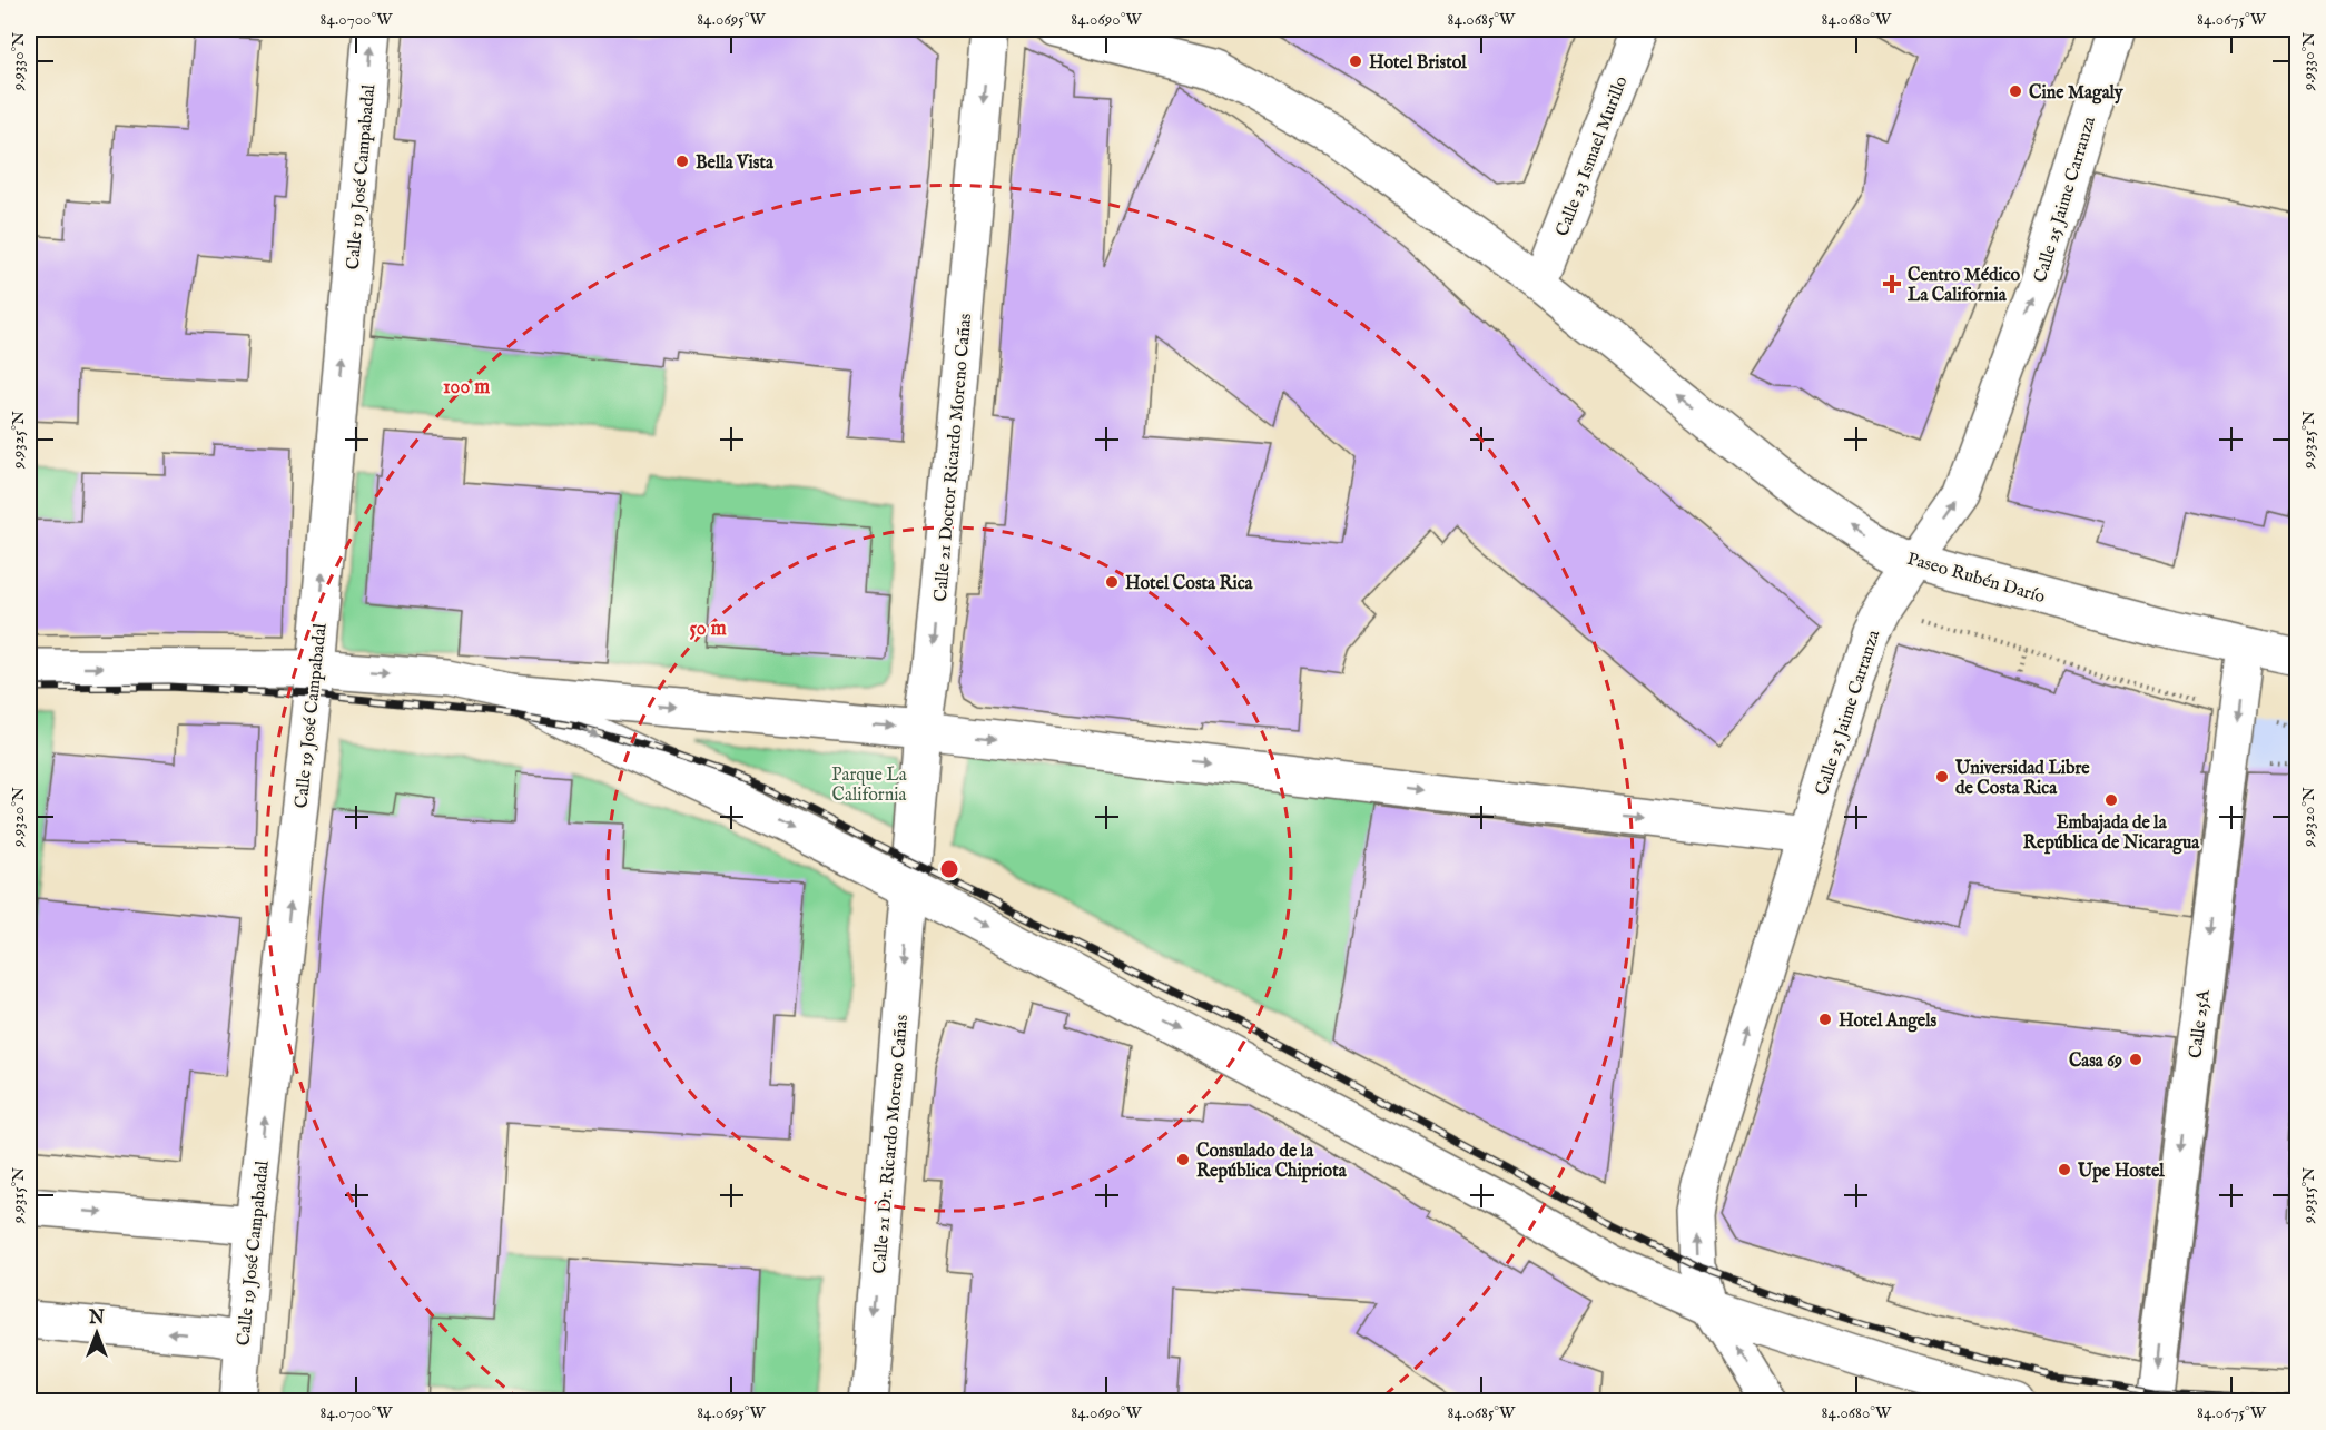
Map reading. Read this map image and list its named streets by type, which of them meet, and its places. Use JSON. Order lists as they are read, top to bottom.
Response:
{
  "streets": {
    "main road": [
      "Calle 23 Ismael Murillo",
      "Calle 19 José Campabadal",
      "Calle 25 Jaime Carranza",
      "Calle 21 Doctor Ricardo Moreno Cañas",
      "Paseo Rubén Darío",
      "Calle 25A",
      "Calle 21 Dr. Ricardo Moreno Cañas"
    ]
  },
  "crossings": [
    ["Calle 23 Ismael Murillo", "Paseo Rubén Darío"],
    ["Calle 25 Jaime Carranza", "Paseo Rubén Darío"],
    ["Calle 21 Doctor Ricardo Moreno Cañas", "Calle 21 Dr. Ricardo Moreno Cañas"],
    ["Paseo Rubén Darío", "Calle 25A"]
  ],
  "one_way": [
    "Calle 19 José Campabadal",
    "Calle 25 Jaime Carranza",
    "Calle 21 Doctor Ricardo Moreno Cañas",
    "Calle 25A",
    "Calle 21 Dr. Ricardo Moreno Cañas"
  ],
  "parks": ["Parque La California"],
  "places": {
    "other": [
      "Hotel Bristol",
      "Cine Magaly",
      "Bella Vista",
      "Hotel Costa Rica",
      "Universidad Libre de Costa Rica",
      "Embajada de la República de Nicaragua",
      "Hotel Angels",
      "Casa 69",
      "Consulado de la República Chipriota",
      "Upe Hostel"
    ],
    "health": ["Centro Médico La California"]
  },
  "north": "top",
  "coordinates": [
    "84.0700°W",
    "84.0695°W",
    "84.0690°W",
    "84.0685°W",
    "84.0680°W",
    "84.0675°W",
    "9.9330°N",
    "9.9325°N",
    "9.9320°N",
    "9.9315°N"
  ],
  "rings": ["100 m", "50 m"]
}
